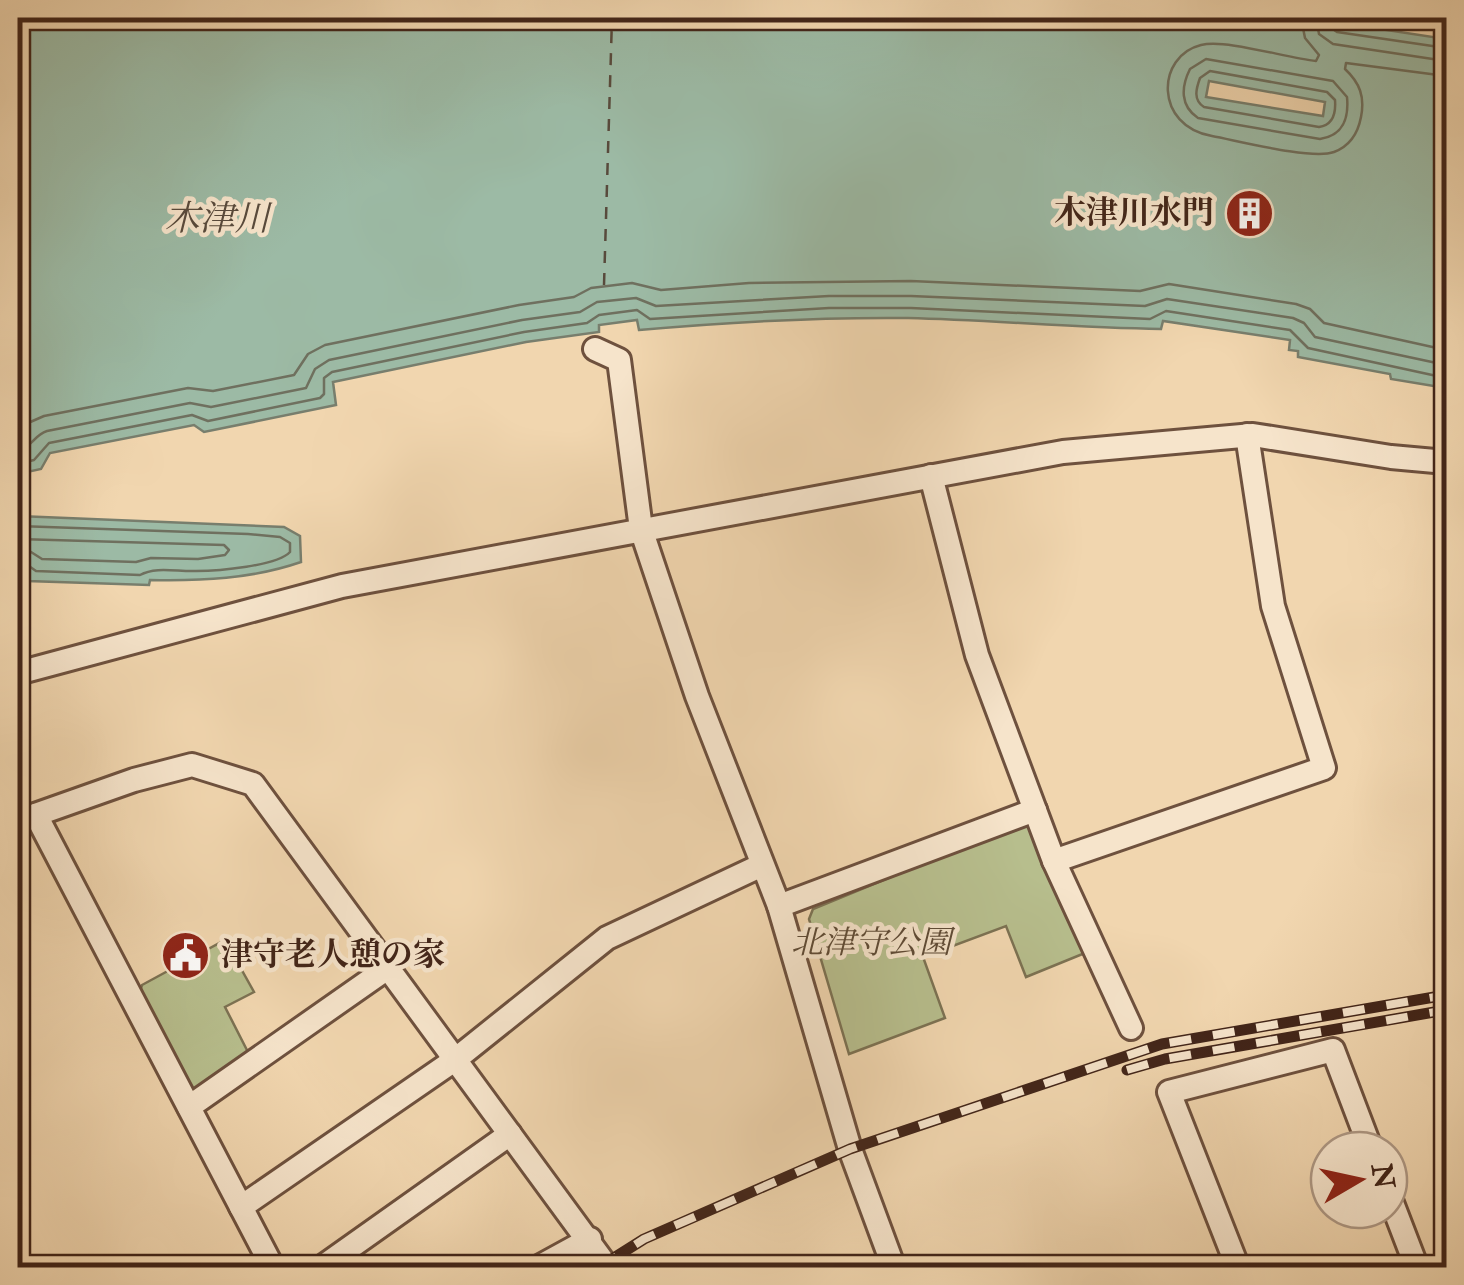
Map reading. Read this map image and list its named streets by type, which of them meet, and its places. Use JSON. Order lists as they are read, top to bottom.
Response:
{
  "water": ["木津川"],
  "parks": ["北津守公園"],
  "places": {
    "building": ["木津川水門"],
    "public building": ["津守老人憩の家"]
  },
  "north": "right"
}
